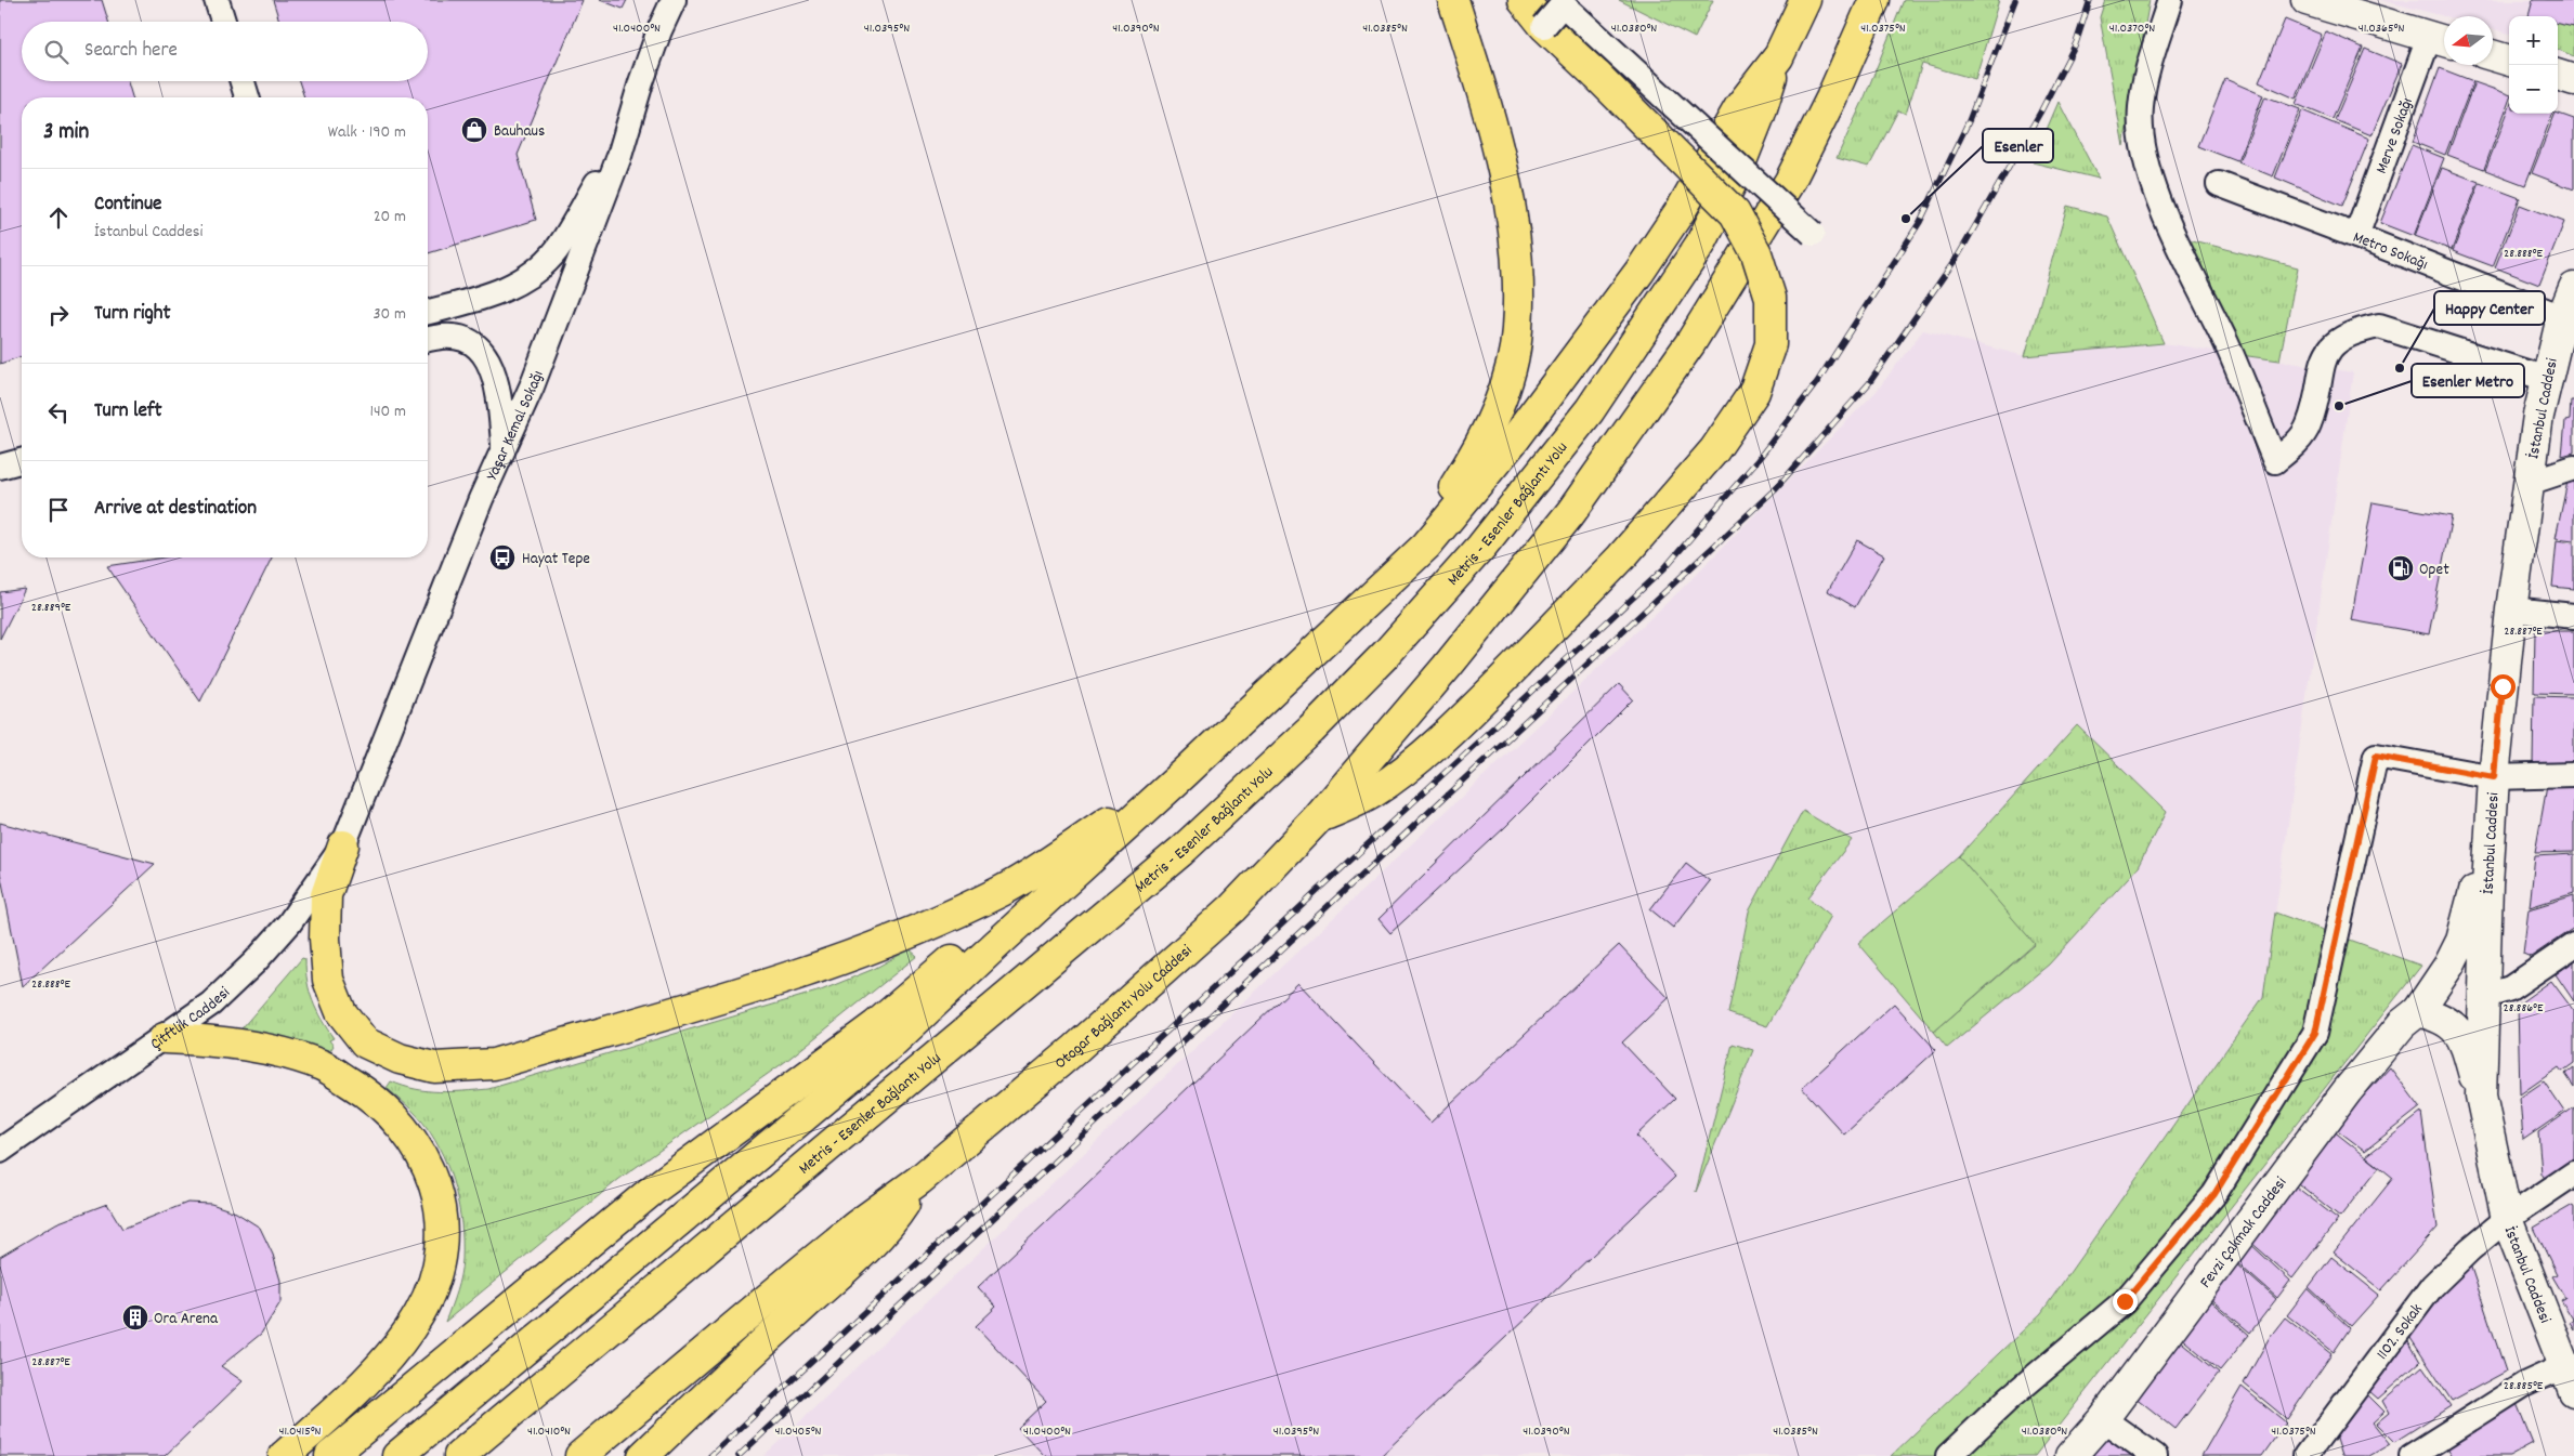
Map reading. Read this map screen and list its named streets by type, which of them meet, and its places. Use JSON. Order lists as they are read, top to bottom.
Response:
{
  "streets": {
    "highway": ["Metris - Esenler Bağlantı Yolu", "Otogar Bağlantı Yolu Caddesi"],
    "main road": ["İstanbul Caddesi", "Fevzi Çakmak Caddesi"],
    "street": [
      "Merve Sokağı",
      "Metro Sokağı",
      "Yaşar Kemal Sokağı",
      "Çitftlik Caddesi",
      "1102. Sokak"
    ]
  },
  "crossings": [
    ["Merve Sokağı", "Metro Sokağı"],
    ["Metro Sokağı", "İstanbul Caddesi"],
    ["İstanbul Caddesi", "Fevzi Çakmak Caddesi"],
    ["İstanbul Caddesi", "1102. Sokak"],
    ["Yaşar Kemal Sokağı", "Çitftlik Caddesi"]
  ],
  "places": {
    "shop": ["Bauhaus"],
    "other": ["Esenler", "Happy Center", "Esenler Metro"],
    "bus stop": ["Hayat Tepe"],
    "fuel station": ["Opet"],
    "building": ["Ora Arena"]
  },
  "north": "left",
  "page": {
    "map_buttons": ["+", "−"],
    "search": "Search here",
    "heading": ["3 min", "Walk · 190 m"],
    "list": [
      ["Continue", "İstanbul Caddesi", "20 m"],
      ["Turn right", "30 m"],
      ["Turn left", "140 m"],
      "Arrive at destination"
    ]
  },
  "coordinates": [
    "41.0400°N",
    "41.0395°N",
    "41.0390°N",
    "41.0385°N",
    "41.0380°N",
    "41.0375°N",
    "41.0370°N",
    "41.0365°N",
    "28.888°E",
    "28.889°E",
    "28.887°E",
    "28.886°E",
    "28.885°E",
    "41.0415°N",
    "41.0410°N",
    "41.0405°N"
  ]
}
